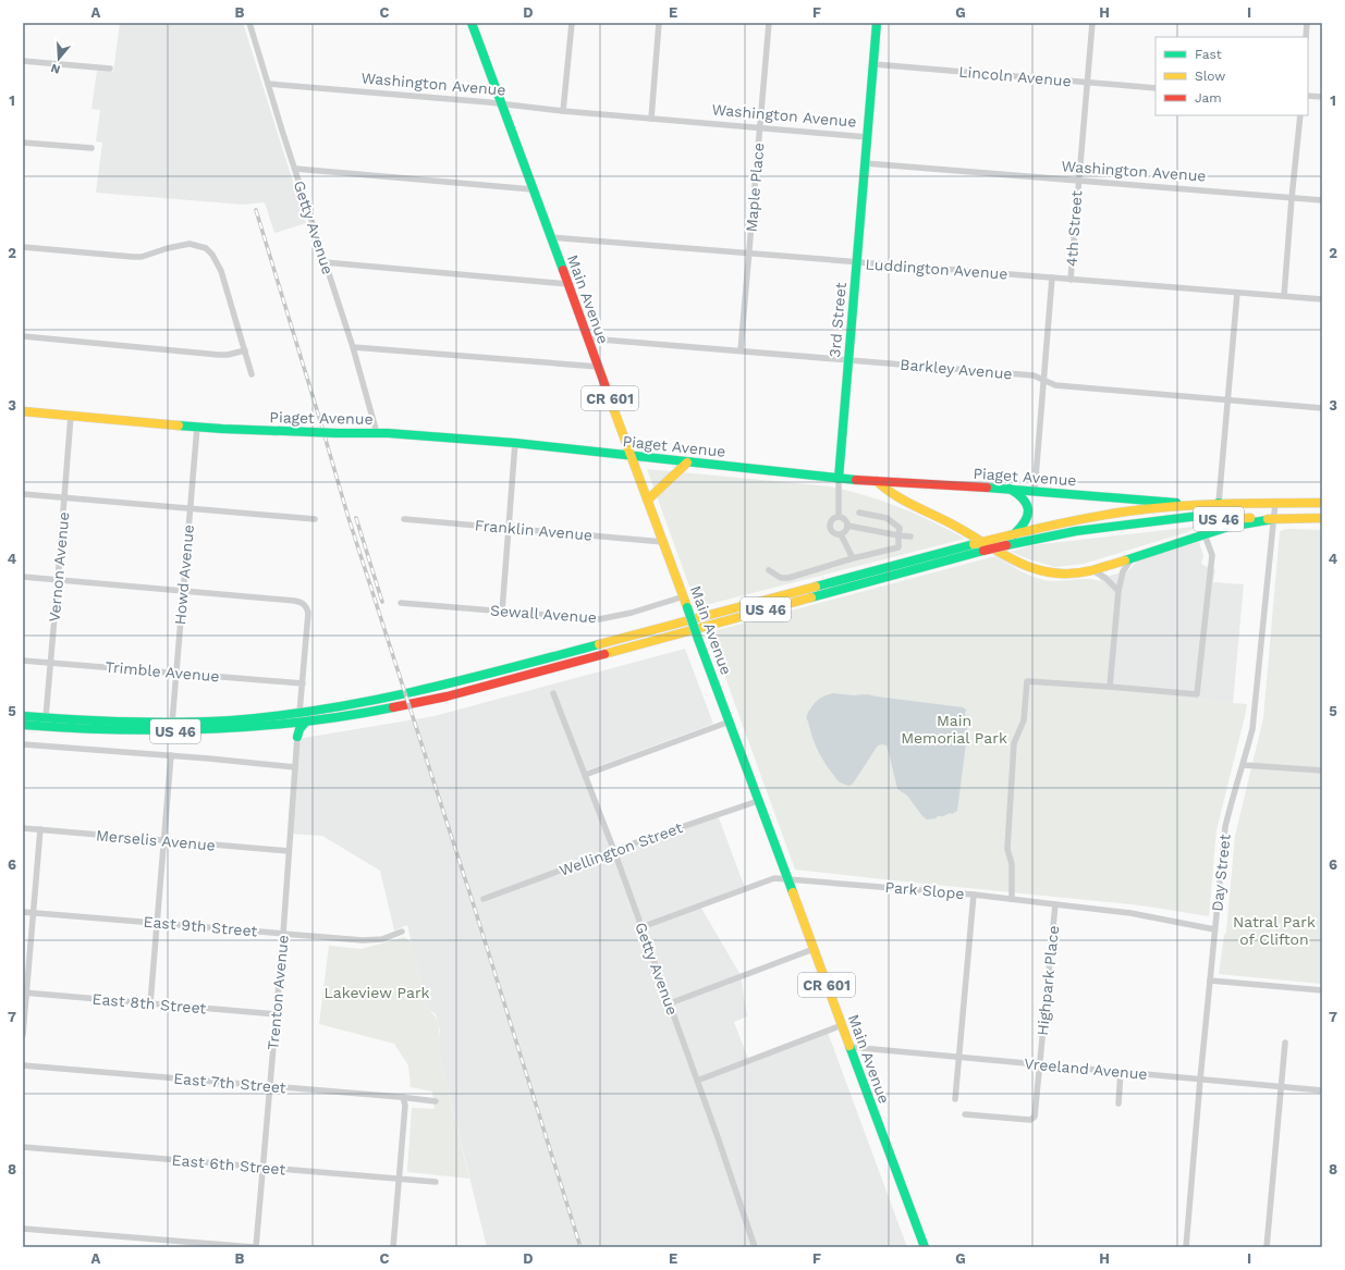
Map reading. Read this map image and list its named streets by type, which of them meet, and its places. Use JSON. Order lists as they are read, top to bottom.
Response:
{
  "streets": {
    "main road": [
      "Washington Avenue",
      "Main Avenue",
      "3rd Street",
      "CR 601",
      "Piaget Avenue",
      "US 46"
    ],
    "street": [
      "Lincoln Avenue",
      "Maple Place",
      "Getty Avenue",
      "4th Street",
      "Luddington Avenue",
      "Barkley Avenue",
      "Franklin Avenue",
      "Vernon Avenue",
      "Howd Avenue",
      "Sewall Avenue",
      "Trimble Avenue",
      "Merselis Avenue",
      "Wellington Street",
      "Day Street",
      "Park Slope",
      "East 9th Street",
      "Highpark Place",
      "Trenton Avenue",
      "East 8th Street",
      "Vreeland Avenue",
      "East 7th Street",
      "East 6th Street"
    ]
  },
  "crossings": [
    ["Lincoln Avenue", "4th Street"],
    ["Washington Avenue", "Maple Place"],
    ["Washington Avenue", "Getty Avenue"],
    ["Washington Avenue", "4th Street"],
    ["Washington Avenue", "Main Avenue"],
    ["Washington Avenue", "3rd Street"],
    ["Maple Place", "Luddington Avenue"],
    ["Maple Place", "Barkley Avenue"],
    ["Getty Avenue", "Piaget Avenue"],
    ["Getty Avenue", "Wellington Street"],
    ["Getty Avenue", "Park Slope"],
    ["4th Street", "Luddington Avenue"],
    ["4th Street", "Barkley Avenue"],
    ["4th Street", "Piaget Avenue"],
    ["Luddington Avenue", "Main Avenue"],
    ["Luddington Avenue", "3rd Street"],
    ["Main Avenue", "Barkley Avenue"],
    ["Main Avenue", "Piaget Avenue"],
    ["Main Avenue", "Franklin Avenue"],
    ["Main Avenue", "Sewall Avenue"],
    ["Main Avenue", "Wellington Street"],
    ["Main Avenue", "Park Slope"],
    ["Main Avenue", "Vreeland Avenue"],
    ["3rd Street", "Barkley Avenue"],
    ["3rd Street", "Piaget Avenue"],
    ["Piaget Avenue", "US 46"],
    ["Piaget Avenue", "Vernon Avenue"],
    ["Piaget Avenue", "Howd Avenue"],
    ["Piaget Avenue", "Day Street"],
    ["US 46", "Vernon Avenue"],
    ["US 46", "Howd Avenue"],
    ["US 46", "Day Street"],
    ["Vernon Avenue", "Trimble Avenue"],
    ["Howd Avenue", "Trimble Avenue"],
    ["Merselis Avenue", "Trenton Avenue"],
    ["Day Street", "Park Slope"],
    ["Day Street", "Vreeland Avenue"],
    ["Park Slope", "Highpark Place"],
    ["East 9th Street", "Trenton Avenue"],
    ["Highpark Place", "Vreeland Avenue"],
    ["Trenton Avenue", "East 8th Street"],
    ["Trenton Avenue", "East 7th Street"],
    ["Trenton Avenue", "East 6th Street"]
  ],
  "parks": ["Main Memorial Park", "Natral Park of Clifton", "Lakeview Park"],
  "legend": ["Fast", "Slow", "Jam"],
  "north": "bottom",
  "grid": {
    "columns": [
      "A",
      "B",
      "C",
      "D",
      "E",
      "F",
      "G",
      "H",
      "I"
    ],
    "rows": [
      "1",
      "2",
      "3",
      "4",
      "5",
      "6",
      "7",
      "8"
    ]
  }
}
